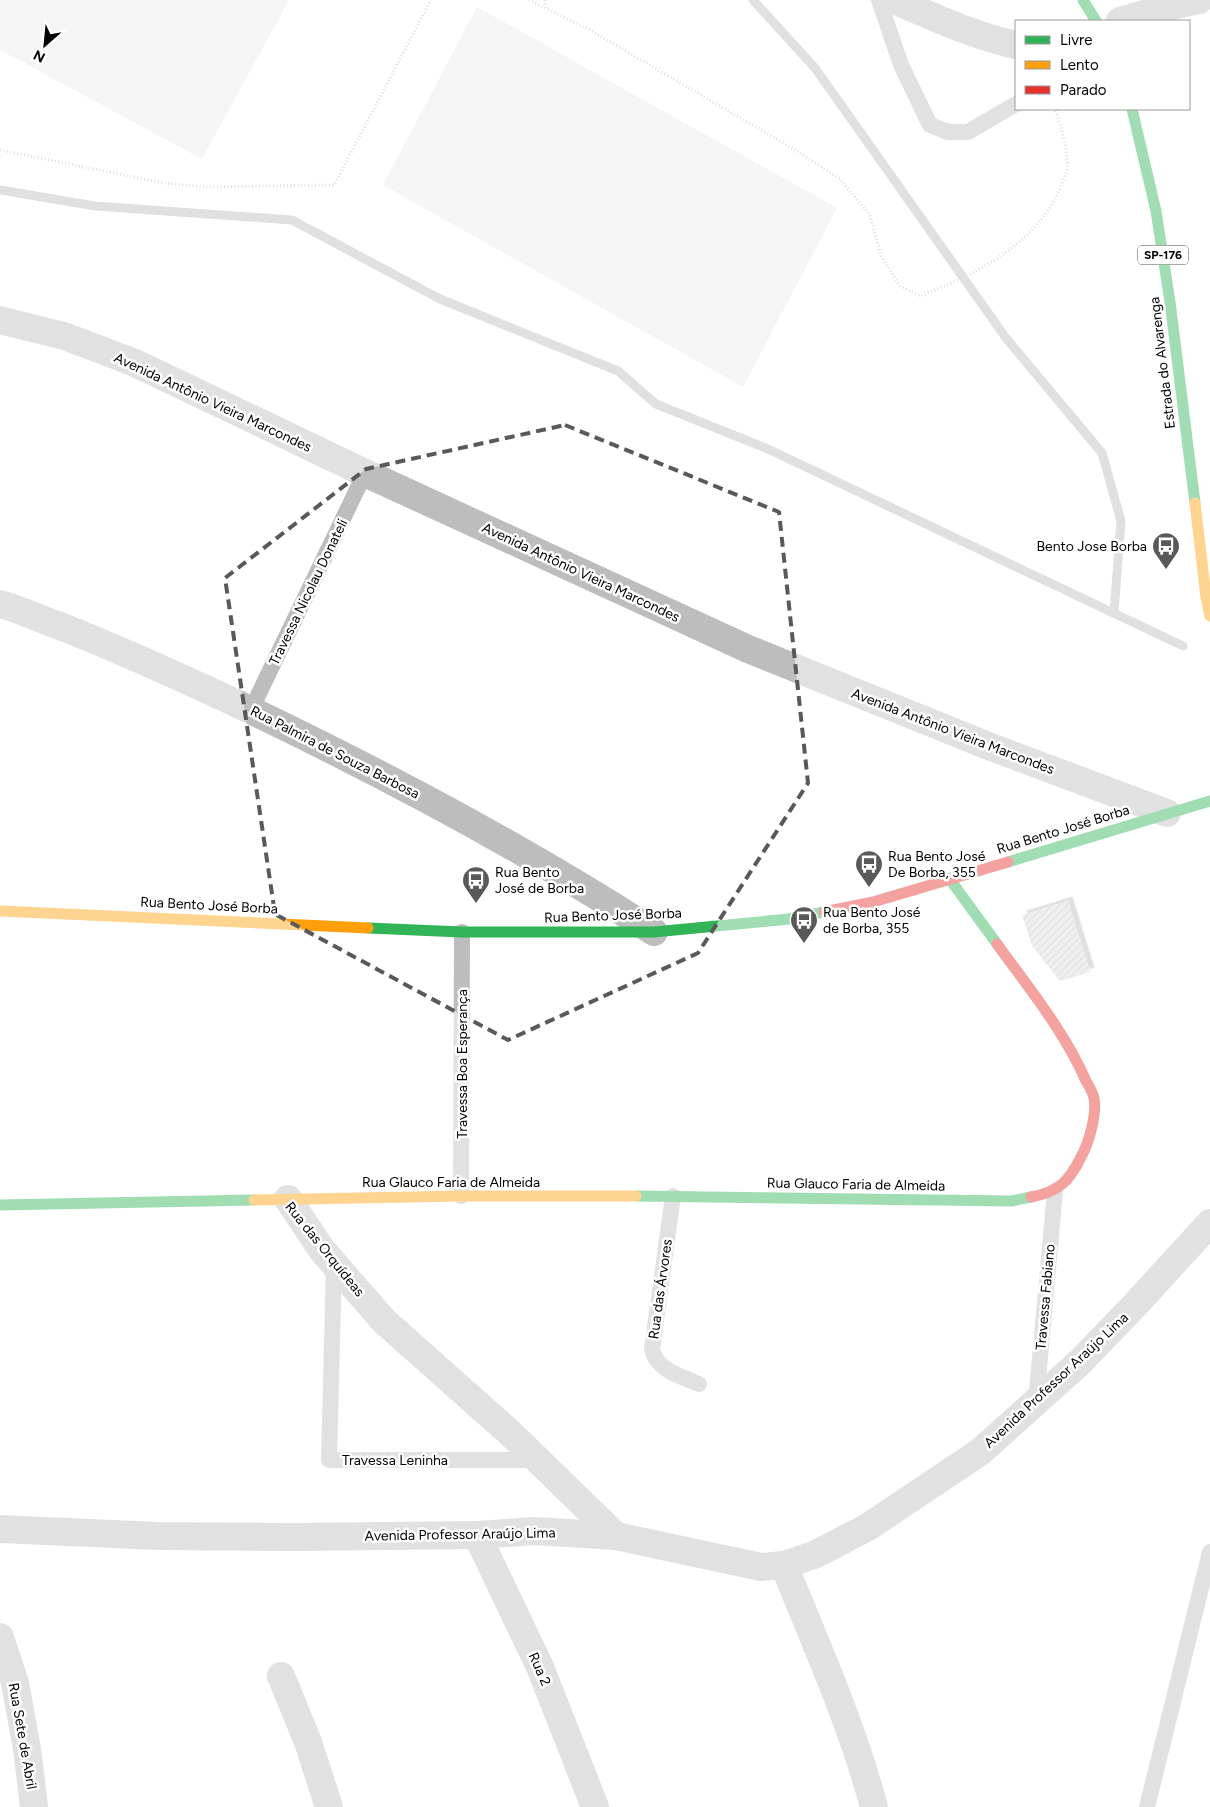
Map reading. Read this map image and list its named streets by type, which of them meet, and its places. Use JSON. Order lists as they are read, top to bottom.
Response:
{
  "streets": {
    "street": [
      "SP-176",
      "Estrada do Alvarenga",
      "Avenida Antônio Vieira Marcondes",
      "Rua Palmira de Souza Barbosa",
      "Rua Bento José Borba",
      "Rua Glauco Faria de Almeida",
      "Rua das Orquídeas",
      "Avenida Professor Araújo Lima",
      "Rua 2",
      "Rua Sete de Abril"
    ],
    "lane": [
      "Travessa Nicolau Donateli",
      "Travessa Boa Esperança",
      "Rua das Árvores",
      "Travessa Fabiano",
      "Travessa Leninha"
    ]
  },
  "crossings": [
    ["Avenida Antônio Vieira Marcondes", "Travessa Nicolau Donateli"],
    ["Avenida Antônio Vieira Marcondes", "Rua Bento José Borba"],
    ["Travessa Nicolau Donateli", "Rua Palmira de Souza Barbosa"],
    ["Rua Palmira de Souza Barbosa", "Rua Bento José Borba"],
    ["Rua Bento José Borba", "Travessa Boa Esperança"],
    ["Travessa Boa Esperança", "Rua Glauco Faria de Almeida"],
    ["Rua Glauco Faria de Almeida", "Rua das Orquídeas"],
    ["Rua Glauco Faria de Almeida", "Rua das Árvores"],
    ["Rua Glauco Faria de Almeida", "Travessa Fabiano"],
    ["Rua das Orquídeas", "Avenida Professor Araújo Lima"],
    ["Rua das Orquídeas", "Travessa Leninha"],
    ["Travessa Fabiano", "Avenida Professor Araújo Lima"],
    ["Avenida Professor Araújo Lima", "Rua 2"]
  ],
  "places": {
    "bus stop": [
      "Bento Jose Borba",
      "Rua Bento José De Borba, 355",
      "Rua Bento José de Borba",
      "Rua Bento José de Borba, 355"
    ]
  },
  "legend": ["Livre", "Lento", "Parado"],
  "north": "bottom left"
}
